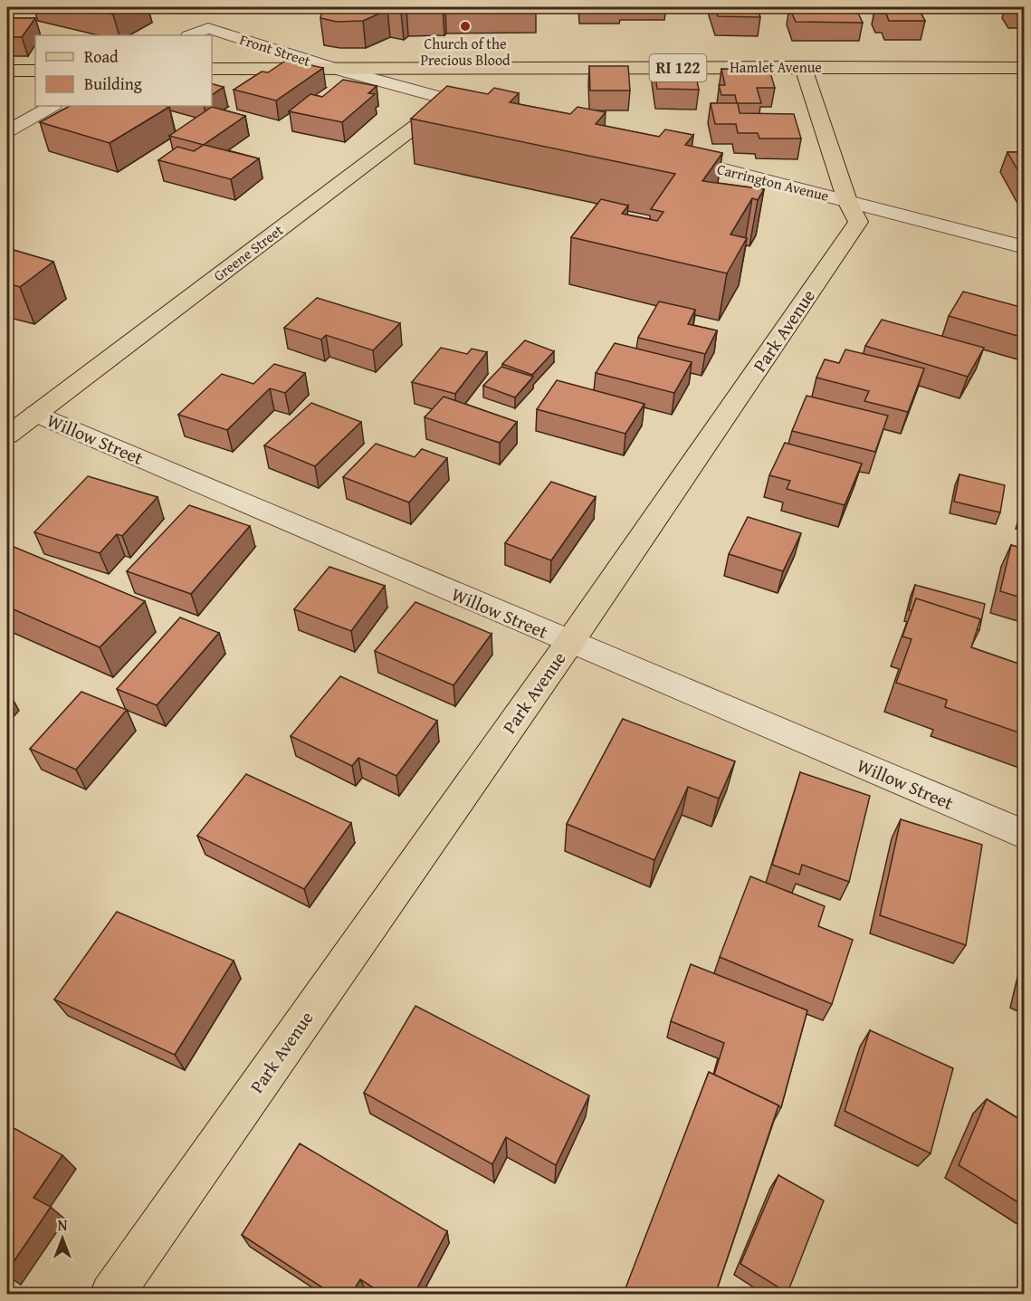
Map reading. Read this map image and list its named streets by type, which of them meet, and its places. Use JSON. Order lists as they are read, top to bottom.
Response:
{
  "streets": {
    "main road": [
      "Hamlet Avenue",
      "RI 122",
      "Greene Street",
      "Park Avenue"
    ],
    "street": ["Front Street", "Carrington Avenue", "Willow Street"]
  },
  "crossings": [
    ["Front Street", "Hamlet Avenue"],
    ["Front Street", "RI 122"],
    ["Hamlet Avenue", "RI 122"],
    ["Hamlet Avenue", "Greene Street"],
    ["Hamlet Avenue", "Park Avenue"],
    ["Carrington Avenue", "Park Avenue"],
    ["Greene Street", "Willow Street"],
    ["Park Avenue", "Willow Street"]
  ],
  "places": ["Church of the Precious Blood"],
  "legend": ["Road", "Building"],
  "north": "top"
}
